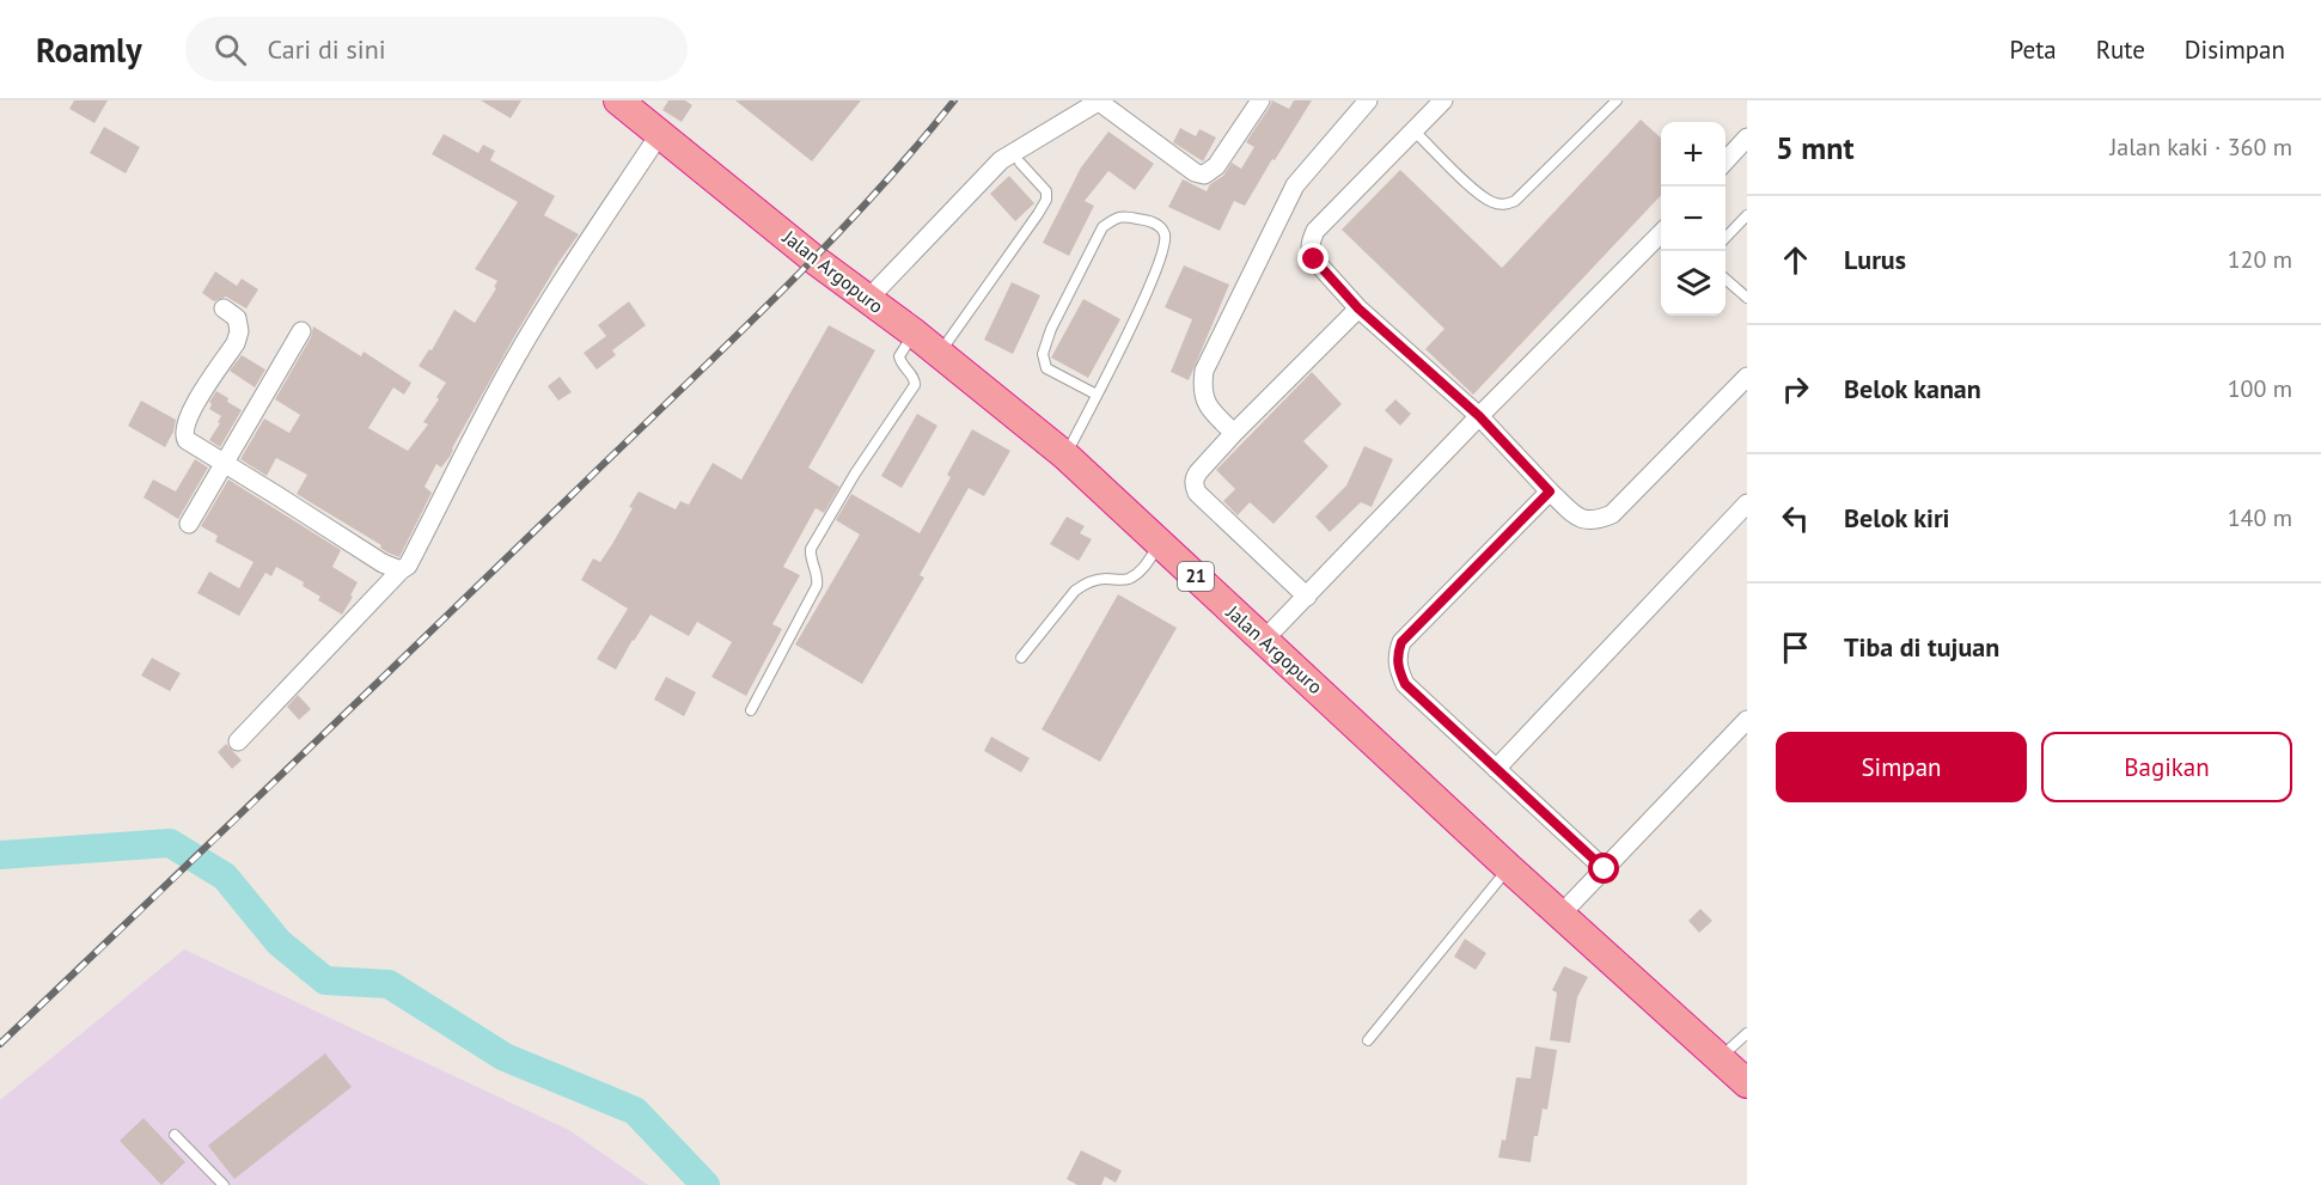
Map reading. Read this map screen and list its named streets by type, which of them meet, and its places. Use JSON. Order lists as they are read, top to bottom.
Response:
{
  "streets": {
    "highway": ["Jalan Argopuro", "21"]
  },
  "page": {
    "header": "Roamly",
    "search": "Cari di sini",
    "nav": ["Peta", "Rute", "Disimpan"],
    "heading": ["5 mnt", "Jalan kaki · 360 m"],
    "map_buttons": ["+", "−"],
    "list": [
      ["Lurus", "120 m"],
      ["Belok kanan", "100 m"],
      ["Belok kiri", "140 m"],
      "Tiba di tujuan"
    ],
    "buttons": ["Simpan", "Bagikan"]
  }
}
